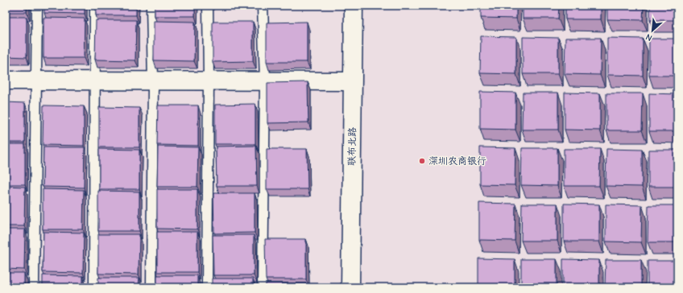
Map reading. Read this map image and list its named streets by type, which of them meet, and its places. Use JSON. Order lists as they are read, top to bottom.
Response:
{
  "streets": {
    "street": ["联布北路"]
  },
  "places": ["深圳农商银行"],
  "north": "bottom left"
}
